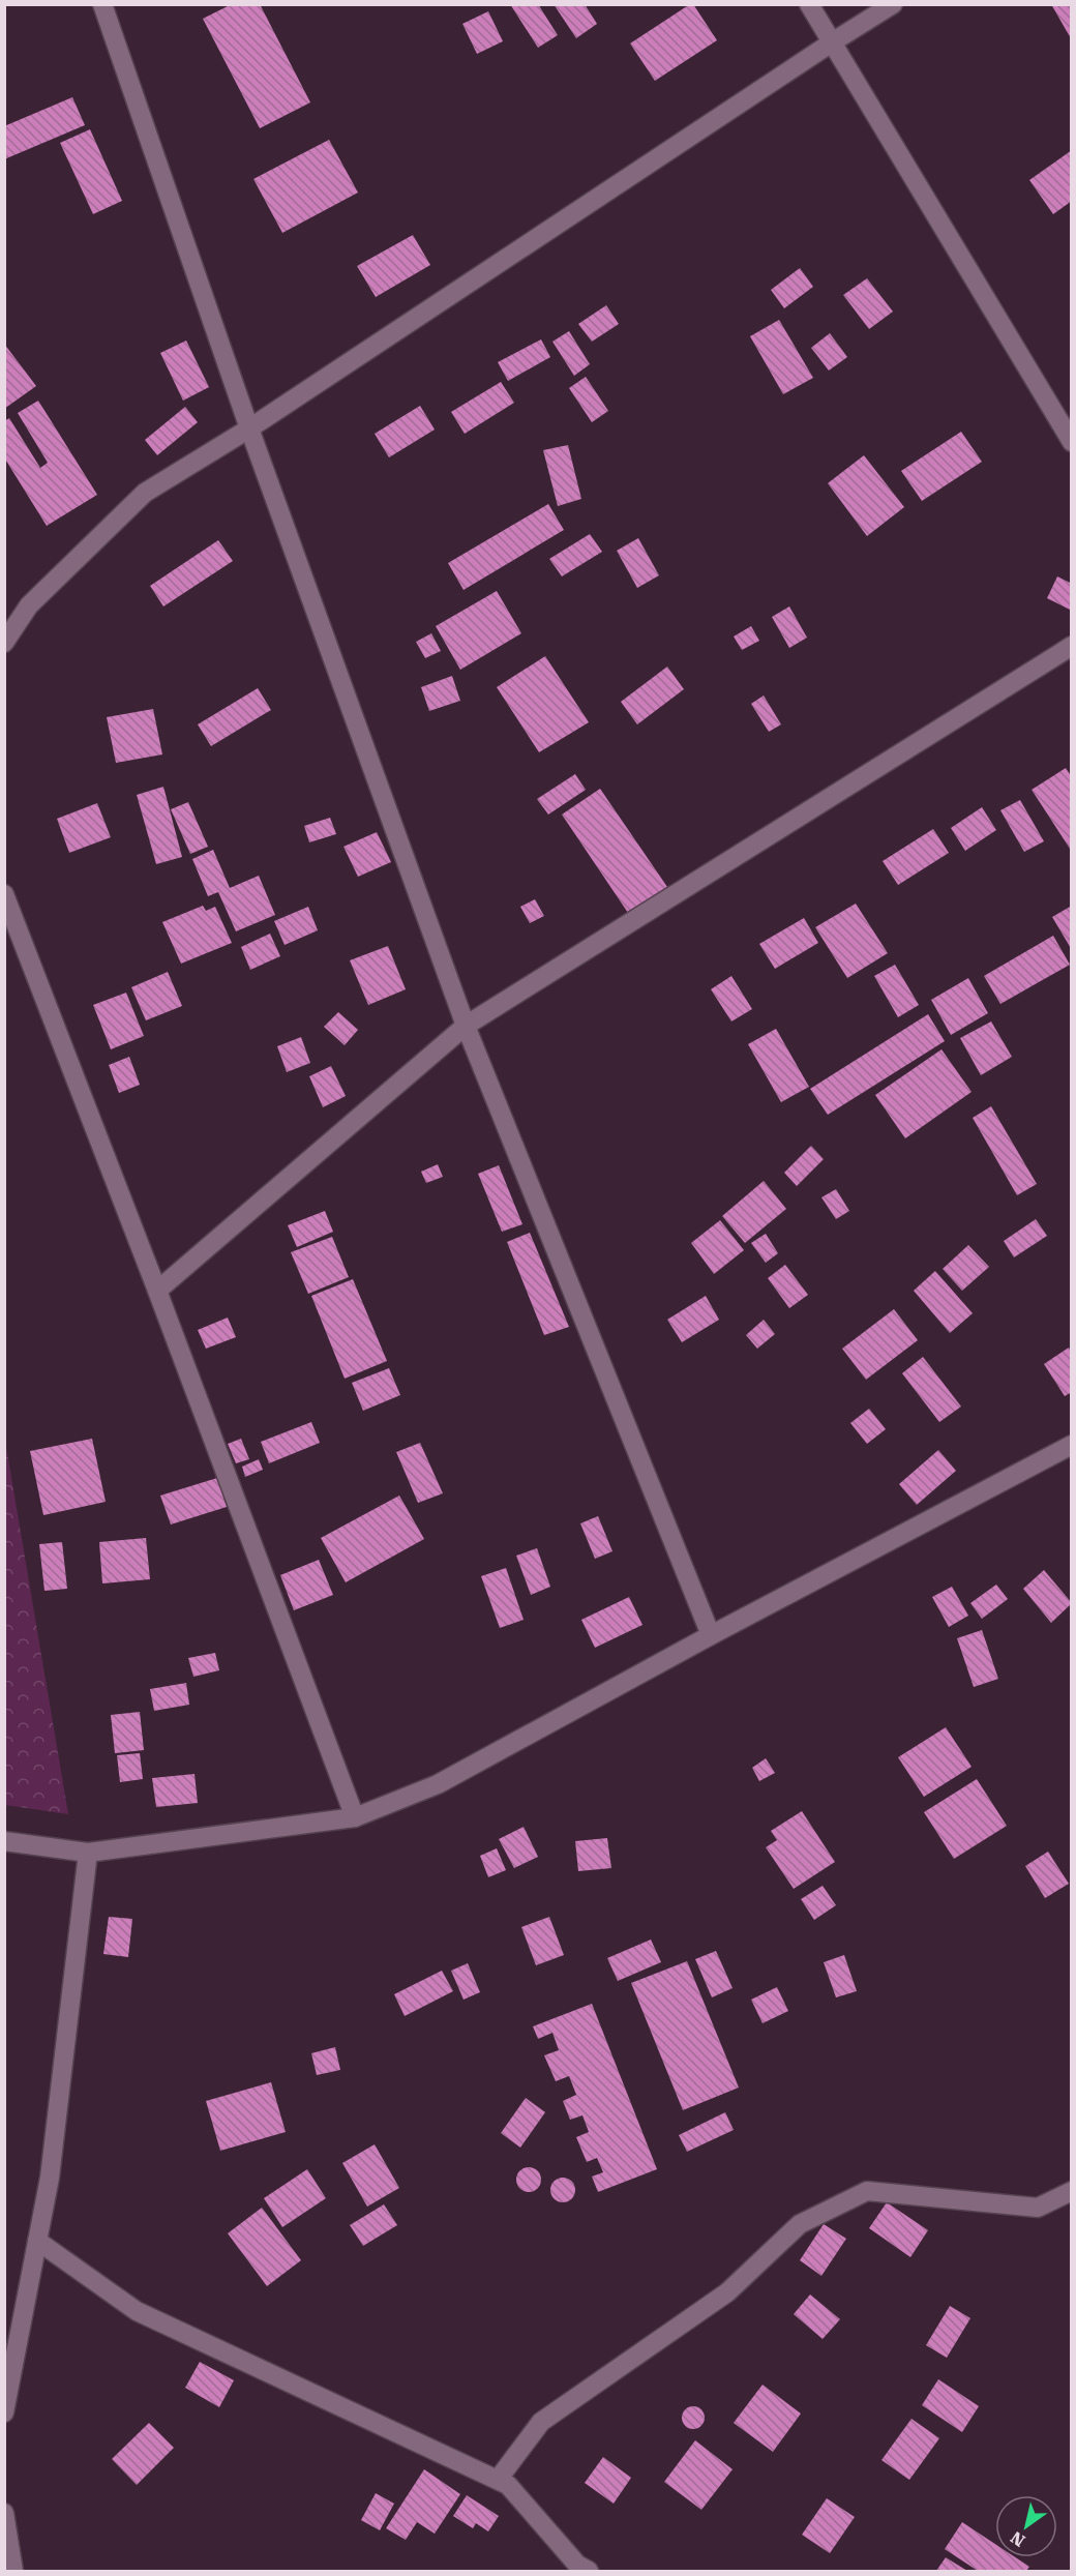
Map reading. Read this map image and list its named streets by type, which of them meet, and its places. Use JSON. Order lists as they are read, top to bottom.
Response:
{
  "north": "bottom left"
}
